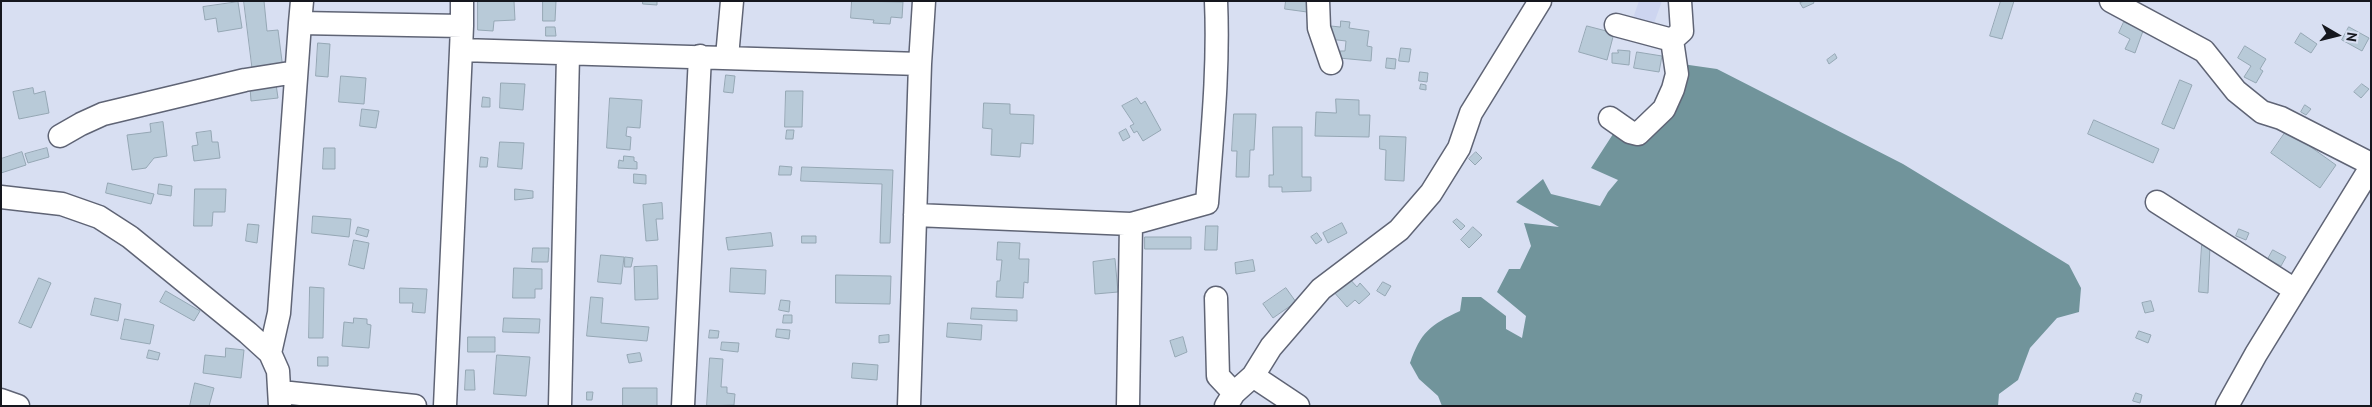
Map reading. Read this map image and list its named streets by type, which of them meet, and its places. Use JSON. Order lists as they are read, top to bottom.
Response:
{
  "north": "right"
}
